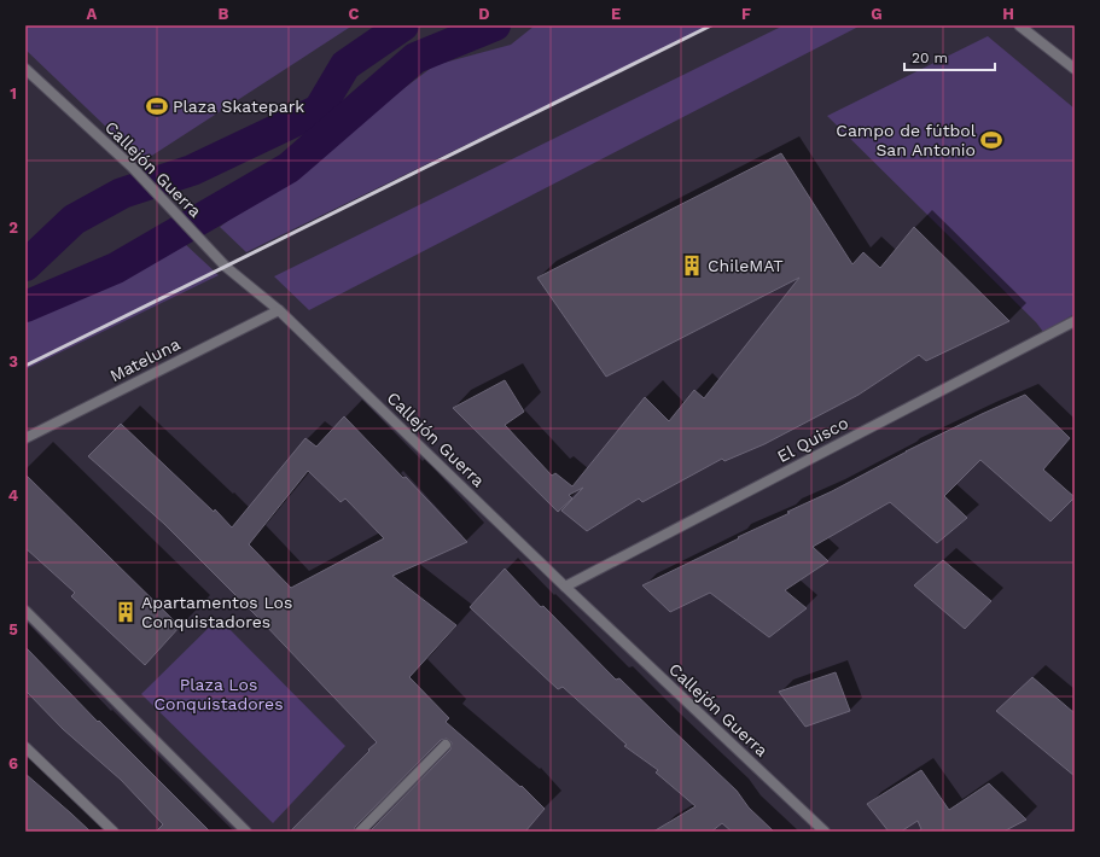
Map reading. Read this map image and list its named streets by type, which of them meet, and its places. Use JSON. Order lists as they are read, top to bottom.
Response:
{
  "streets": {
    "street": ["Callejón Guerra", "Mateluna", "El Quisco"]
  },
  "crossings": [
    ["Callejón Guerra", "Mateluna"],
    ["Callejón Guerra", "El Quisco"]
  ],
  "parks": ["Plaza Los Conquistadores"],
  "places": {
    "sports": ["Plaza Skatepark", "Campo de fútbol San Antonio"],
    "building": ["ChileMAT", "Apartamentos Los Conquistadores"]
  },
  "scale_bar": "20 m",
  "grid": {
    "columns": [
      "A",
      "B",
      "C",
      "D",
      "E",
      "F",
      "G",
      "H"
    ],
    "rows": [
      "1",
      "2",
      "3",
      "4",
      "5",
      "6"
    ]
  }
}
